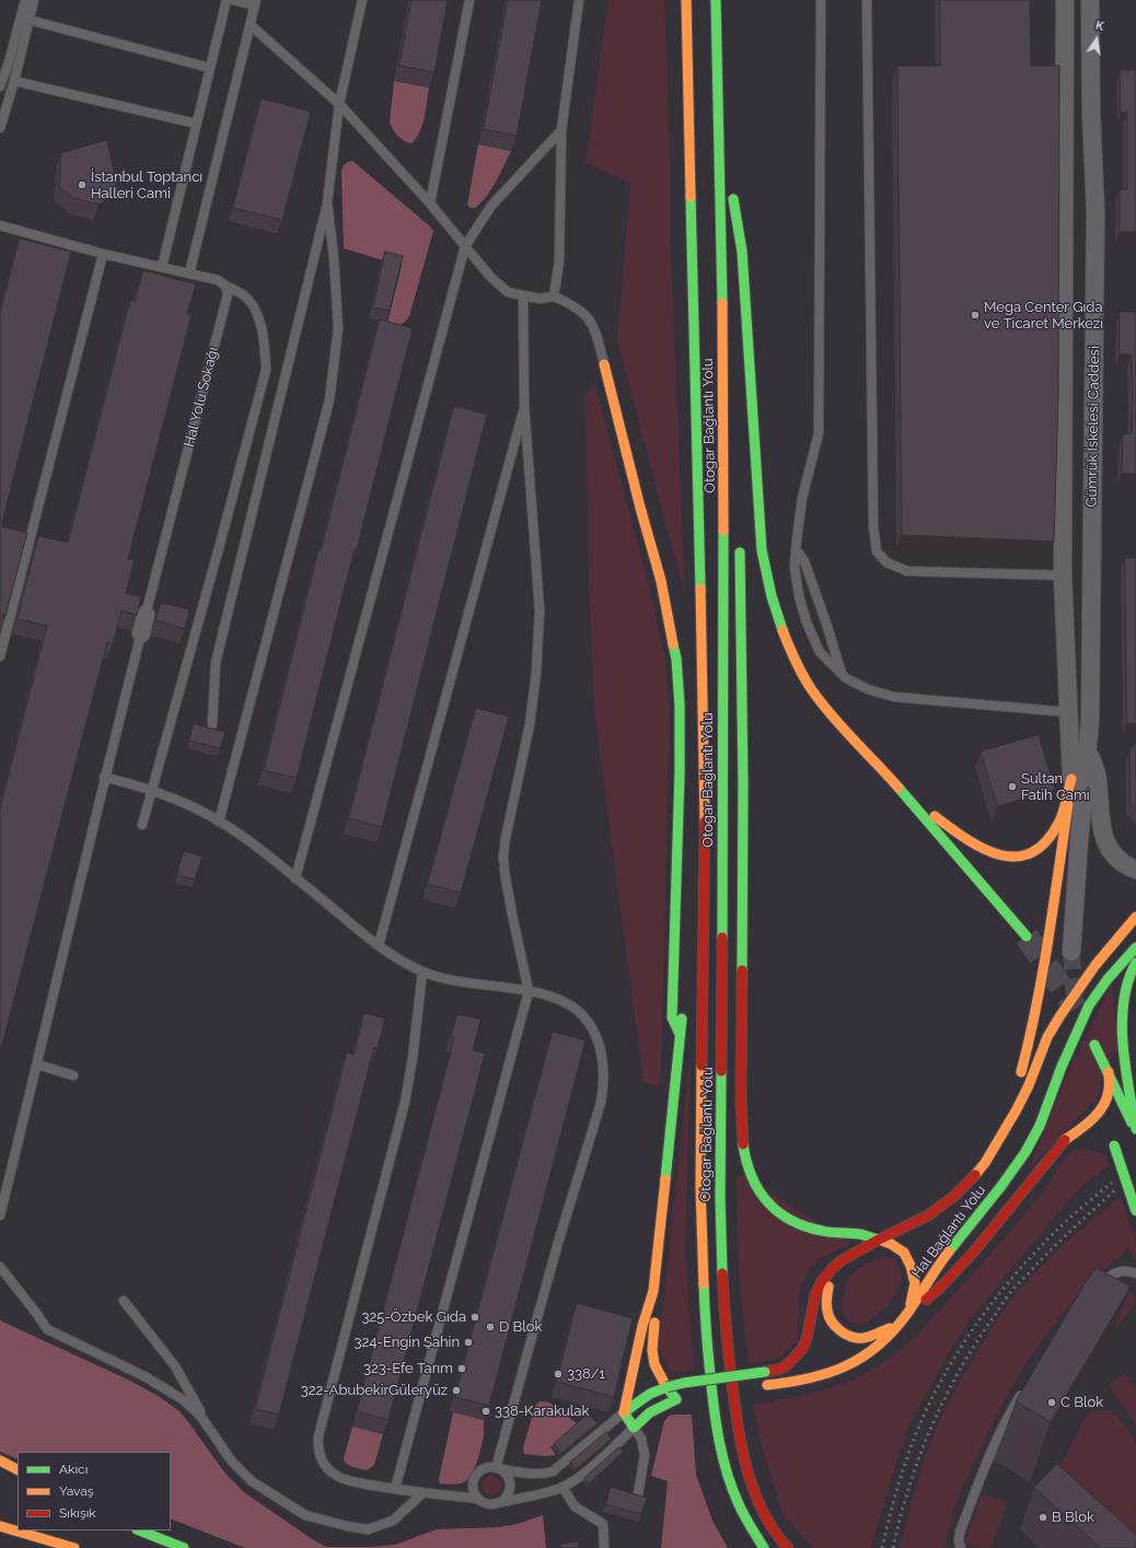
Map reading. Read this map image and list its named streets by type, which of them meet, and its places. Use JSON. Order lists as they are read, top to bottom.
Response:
{
  "streets": {
    "main road": ["Otogar Bağlantı Yolu", "Hal Bağlantı Yolu"],
    "street": ["Hal Yolu Sokağı", "Gümrük İskelesi Caddesi"]
  },
  "places": [
    "İstanbul Toptancı Halleri Cami",
    "Mega Center Gıda ve Ticaret Merkezi",
    "Sultan Fatih Cami",
    "325-Özbek Gıda",
    "D Blok",
    "324-Engin Şahin",
    "323-Efe Tarım",
    "338/1",
    "322-AbubekirGüleryüz",
    "C Blok",
    "338-Karakulak",
    "B Blok"
  ],
  "legend": ["Akıcı", "Yavaş", "Sıkışık"],
  "north": "top"
}
